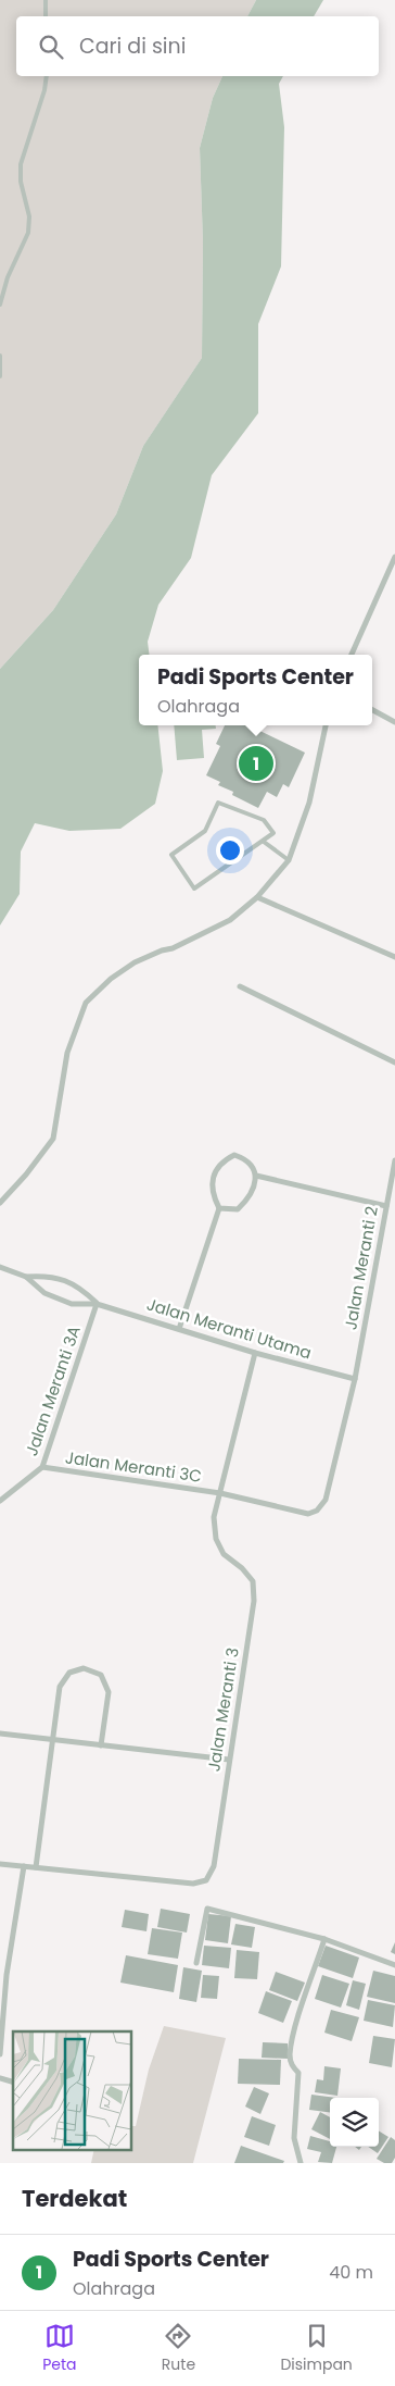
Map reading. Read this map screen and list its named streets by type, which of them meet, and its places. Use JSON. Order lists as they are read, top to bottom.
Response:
{
  "streets": {
    "street": [
      "Jalan Meranti 2",
      "Jalan Meranti Utama",
      "Jalan Meranti 3A",
      "Jalan Meranti 3C",
      "Jalan Meranti 3"
    ]
  },
  "crossings": [
    ["Jalan Meranti 2", "Jalan Meranti Utama"],
    ["Jalan Meranti 2", "Jalan Meranti 3C"],
    ["Jalan Meranti 2", "Jalan Meranti 3"],
    ["Jalan Meranti Utama", "Jalan Meranti 3A"],
    ["Jalan Meranti Utama", "Jalan Meranti 3"],
    ["Jalan Meranti 3A", "Jalan Meranti 3C"],
    ["Jalan Meranti 3C", "Jalan Meranti 3"]
  ],
  "page": {
    "search": "Cari di sini",
    "popup": ["Padi Sports Center", "Olahraga"],
    "pins": "1",
    "heading": "Terdekat",
    "list": [
      {
        "mark": "1",
        "name": "Padi Sports Center",
        "note": "Olahraga",
        "value": "40 m"
      }
    ],
    "nav": ["Peta", "Rute", "Disimpan"]
  }
}
